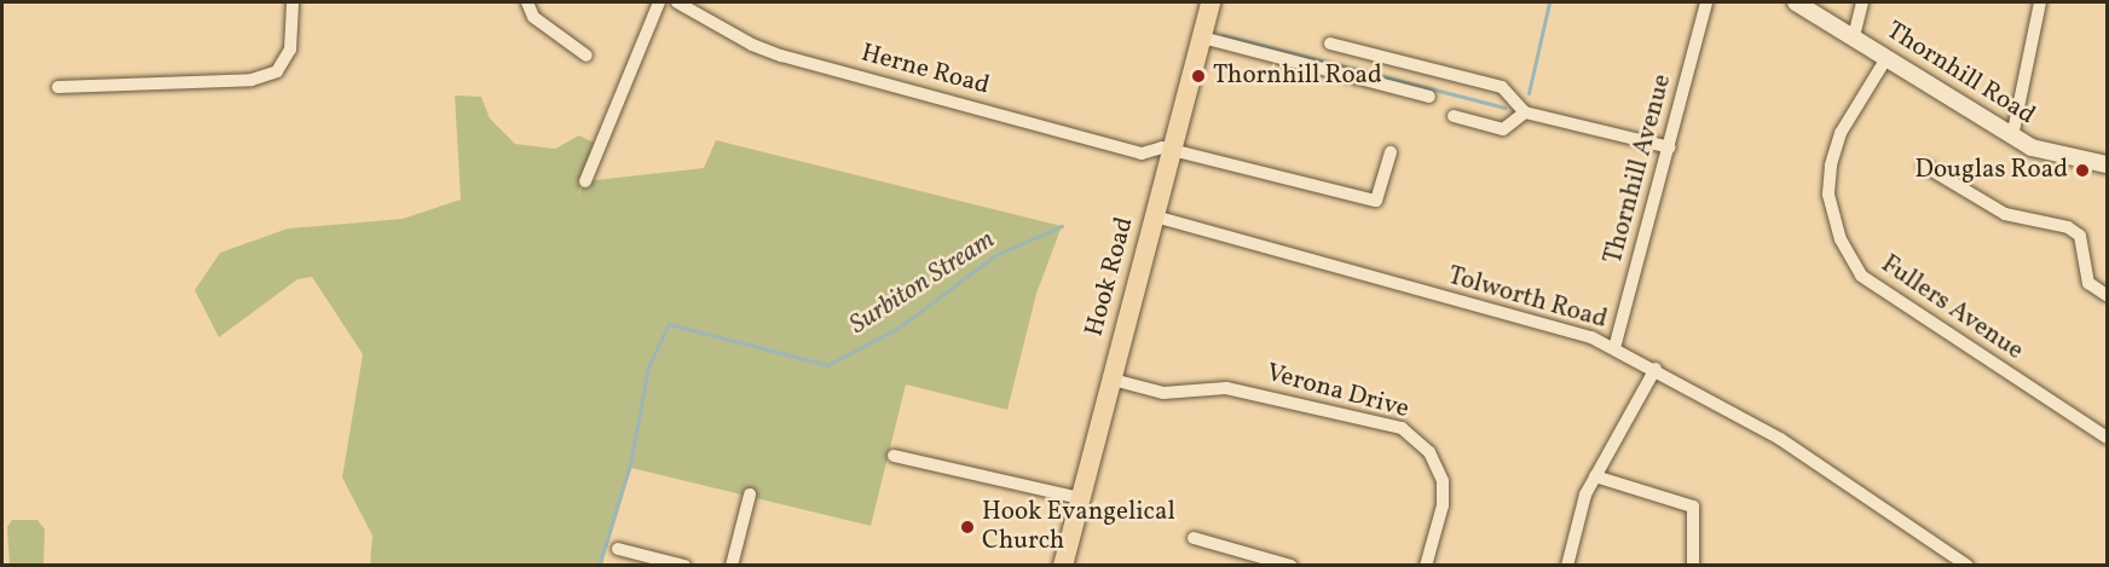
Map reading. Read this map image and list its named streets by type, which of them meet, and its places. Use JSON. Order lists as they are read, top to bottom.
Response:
{
  "streets": {
    "main road": ["Hook Road"],
    "street": [
      "Herne Road",
      "Thornhill Road",
      "Thornhill Avenue",
      "Tolworth Road",
      "Fullers Avenue",
      "Verona Drive"
    ]
  },
  "crossings": [
    ["Herne Road", "Hook Road"],
    ["Thornhill Road", "Fullers Avenue"],
    ["Thornhill Avenue", "Tolworth Road"],
    ["Hook Road", "Tolworth Road"],
    ["Hook Road", "Verona Drive"]
  ],
  "water": ["Surbiton Stream"],
  "places": ["Thornhill Road", "Douglas Road", "Hook Evangelical Church"]
}
